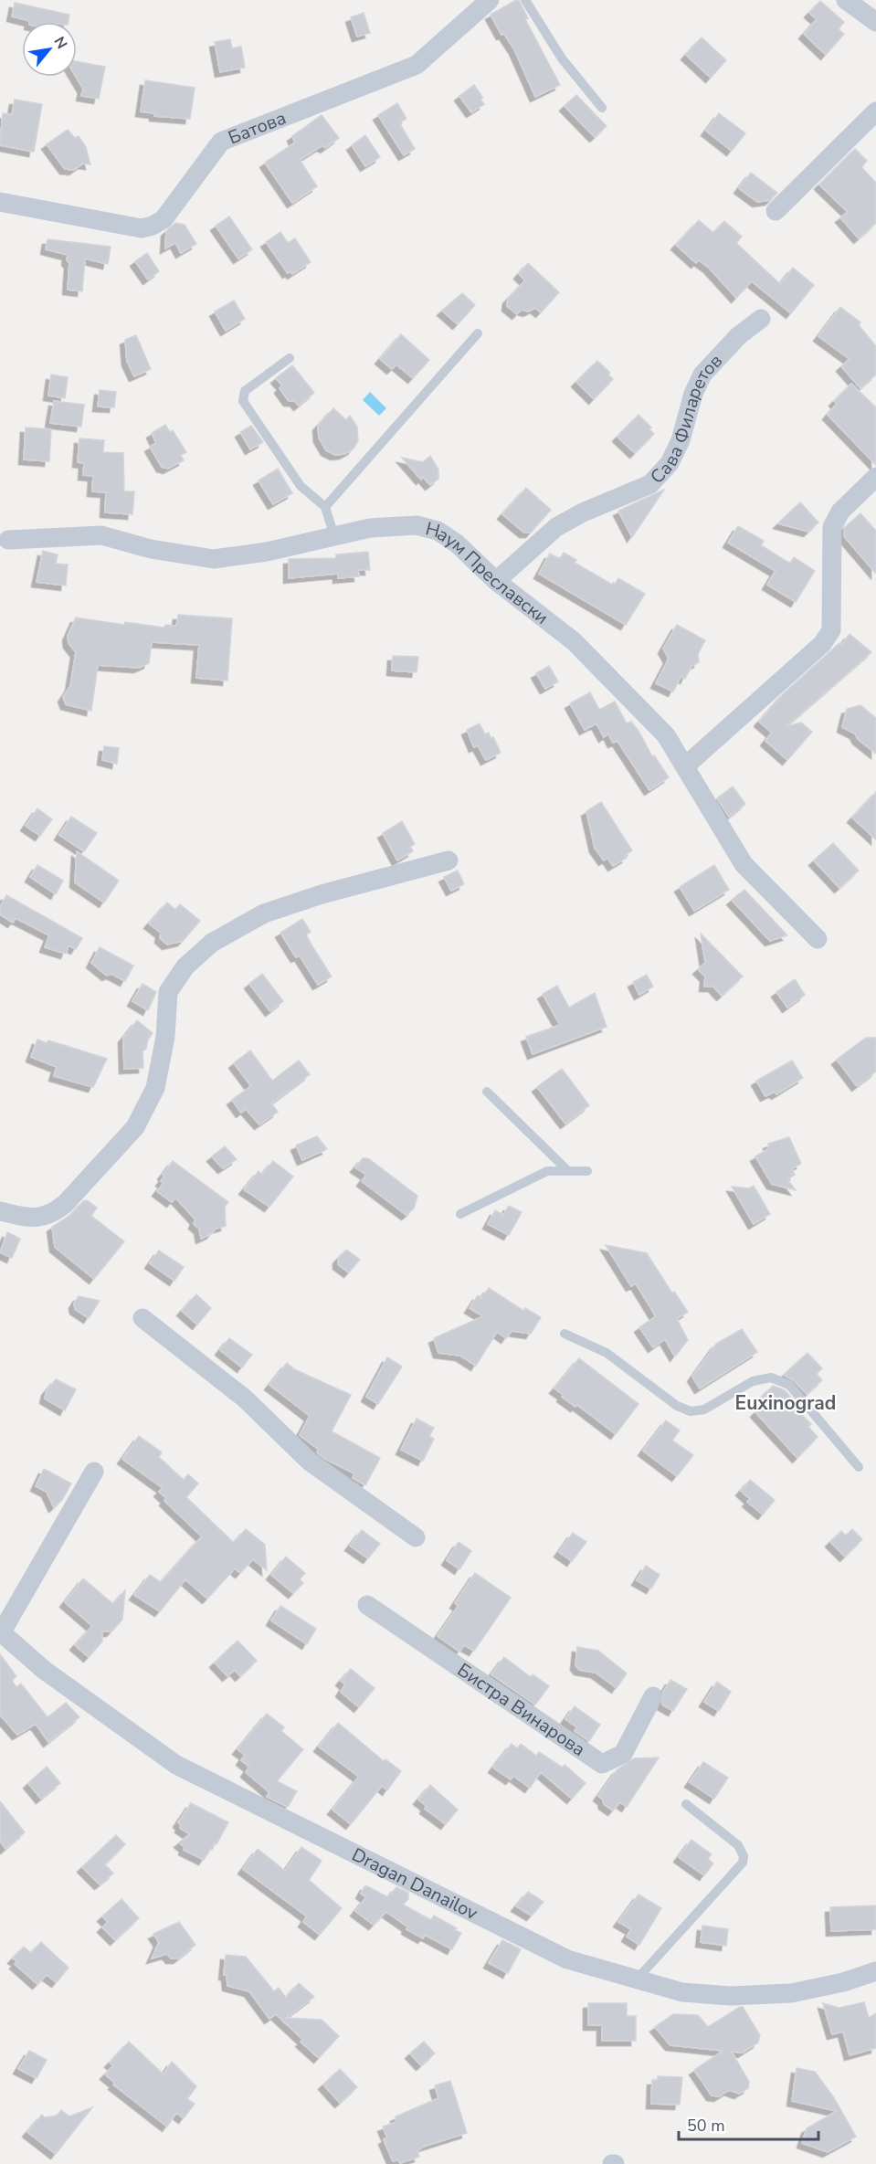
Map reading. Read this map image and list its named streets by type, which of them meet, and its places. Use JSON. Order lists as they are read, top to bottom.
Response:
{
  "streets": {
    "street": [
      "Батова",
      "Сава Филаретов",
      "Наум Преславски",
      "Бистра Винарова",
      "Dragan Danailov"
    ]
  },
  "crossings": [
    ["Сава Филаретов", "Наум Преславски"]
  ],
  "districts": ["Euxinograd"],
  "scale_bar": "50 m",
  "north": "top right"
}
